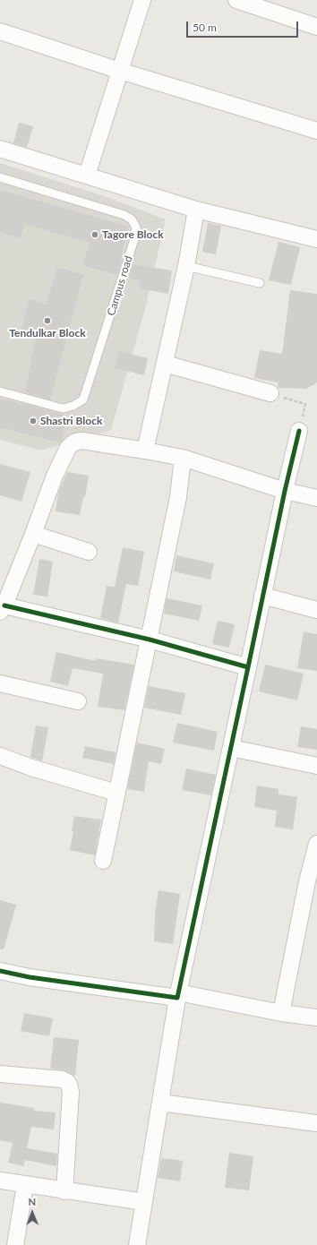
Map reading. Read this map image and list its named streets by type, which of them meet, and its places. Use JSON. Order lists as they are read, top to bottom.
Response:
{
  "streets": {
    "lane": ["Campus road"]
  },
  "places": ["Tagore Block", "Tendulkar Block", "Shastri Block"],
  "scale_bar": "50 m",
  "north": "top"
}
